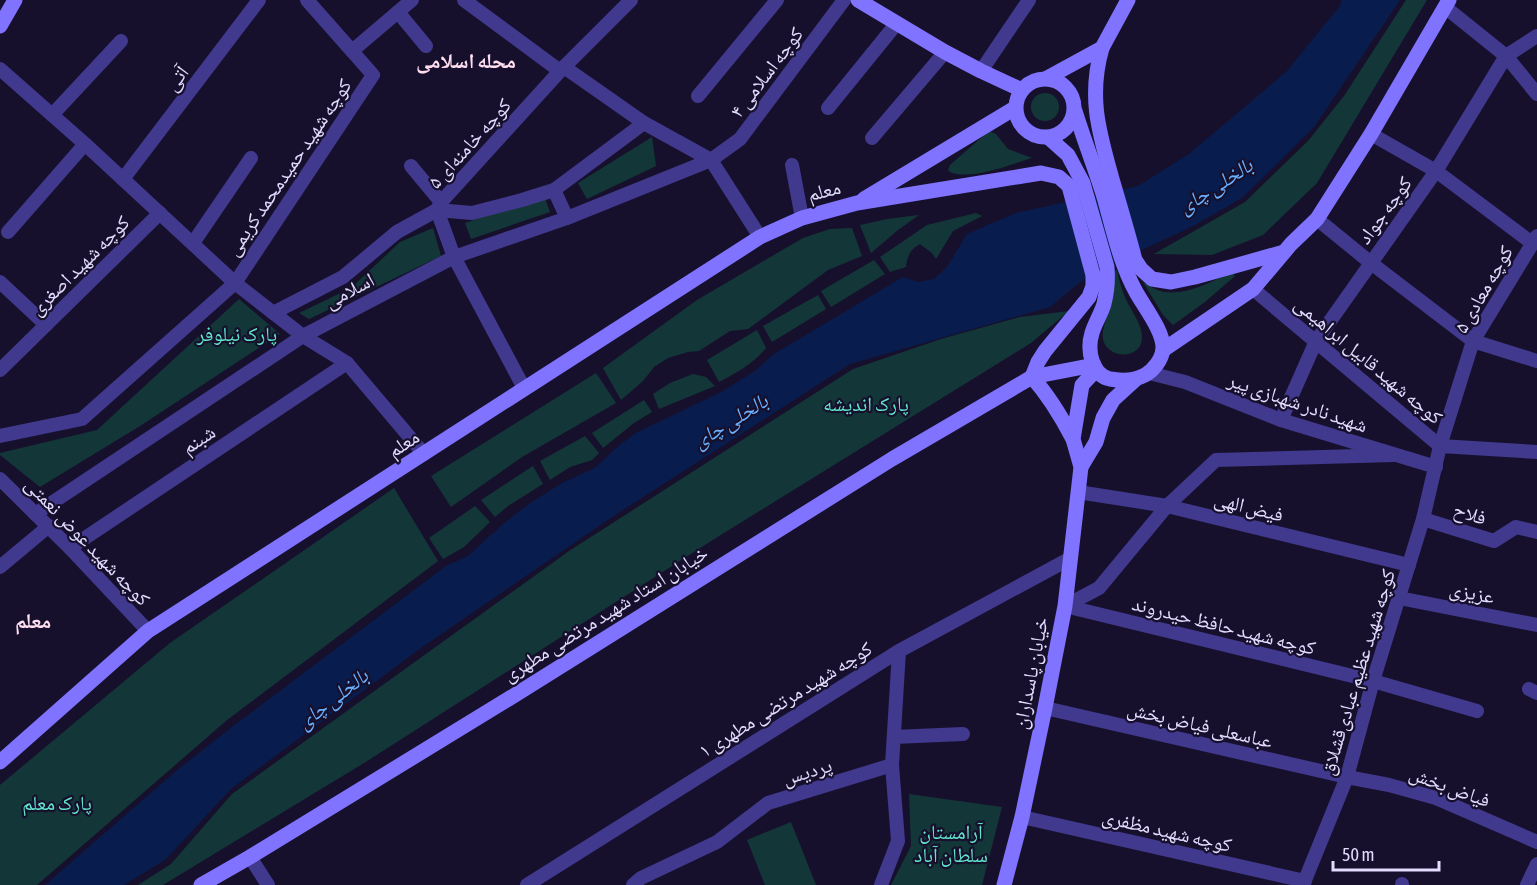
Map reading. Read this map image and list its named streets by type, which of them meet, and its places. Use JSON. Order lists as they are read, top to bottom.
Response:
{
  "streets": {
    "main road": ["معلم", "خیابان استاد شهید مرتضی مطهری", "خیابان پاسداران"],
    "street": [
      "کوچه اسلامی ۴",
      "آتی",
      "کوچه خامنه‌ای ۵",
      "کوچه شهید حمیدمحمد کریمی",
      "کوچه جواد",
      "کوچه شهید اصغری",
      "کوچه معادی ۵",
      "اسلامی",
      "کوچه شهید قابیل ابراهیمی",
      "شهید نادر شهبازی پیر",
      "شبنم",
      "فیض الهی",
      "فلاح",
      "کوچه شهید عوض نعمتی",
      "عزیزی",
      "کوچه شهید حافظ حیدروند",
      "کوچه شهید عظیم عبادی‌قشلاق",
      "کوچه شهید مرتضی مطهری ۱",
      "عباسعلی فیاض بخش",
      "پردیس",
      "فیاض بخش",
      "کوچه شهید مظفری"
    ]
  },
  "crossings": [
    ["کوچه اسلامی ۴", "اسلامی"],
    ["آتی", "کوچه شهید حمیدمحمد کریمی"],
    ["کوچه شهید حمیدمحمد کریمی", "معلم"],
    ["کوچه شهید حمیدمحمد کریمی", "کوچه شهید اصغری"],
    ["کوچه شهید حمیدمحمد کریمی", "اسلامی"],
    ["کوچه شهید حمیدمحمد کریمی", "شبنم"],
    ["معلم", "کوچه شهید عوض نعمتی"],
    ["کوچه جواد", "کوچه شهید قابیل ابراهیمی"],
    ["کوچه جواد", "شهید نادر شهبازی پیر"],
    ["کوچه معادی ۵", "کوچه شهید قابیل ابراهیمی"],
    ["کوچه معادی ۵", "شهید نادر شهبازی پیر"],
    ["کوچه معادی ۵", "کوچه شهید عظیم عبادی‌قشلاق"],
    ["اسلامی", "کوچه شهید عوض نعمتی"],
    ["شهید نادر شهبازی پیر", "کوچه شهید عظیم عبادی‌قشلاق"],
    ["شبنم", "کوچه شهید عوض نعمتی"],
    ["فیض الهی", "کوچه شهید عظیم عبادی‌قشلاق"],
    ["فیض الهی", "خیابان پاسداران"],
    ["فلاح", "کوچه شهید عظیم عبادی‌قشلاق"],
    ["عزیزی", "کوچه شهید عظیم عبادی‌قشلاق"],
    ["کوچه شهید حافظ حیدروند", "کوچه شهید عظیم عبادی‌قشلاق"],
    ["کوچه شهید حافظ حیدروند", "خیابان پاسداران"],
    ["کوچه شهید عظیم عبادی‌قشلاق", "عباسعلی فیاض بخش"],
    ["کوچه شهید عظیم عبادی‌قشلاق", "فیاض بخش"],
    ["کوچه شهید عظیم عبادی‌قشلاق", "کوچه شهید مظفری"],
    ["خیابان پاسداران", "کوچه شهید مرتضی مطهری ۱"],
    ["خیابان پاسداران", "عباسعلی فیاض بخش"],
    ["خیابان پاسداران", "کوچه شهید مظفری"],
    ["عباسعلی فیاض بخش", "فیاض بخش"]
  ],
  "districts": ["محله اسلامی", "معلم"],
  "water": ["بالخلی چای"],
  "parks": [
    "پارک نیلوفر",
    "پارک اندیشه",
    "پارک معلم",
    "آرامستان سلطان آباد"
  ],
  "scale_bar": "50 m"
}
